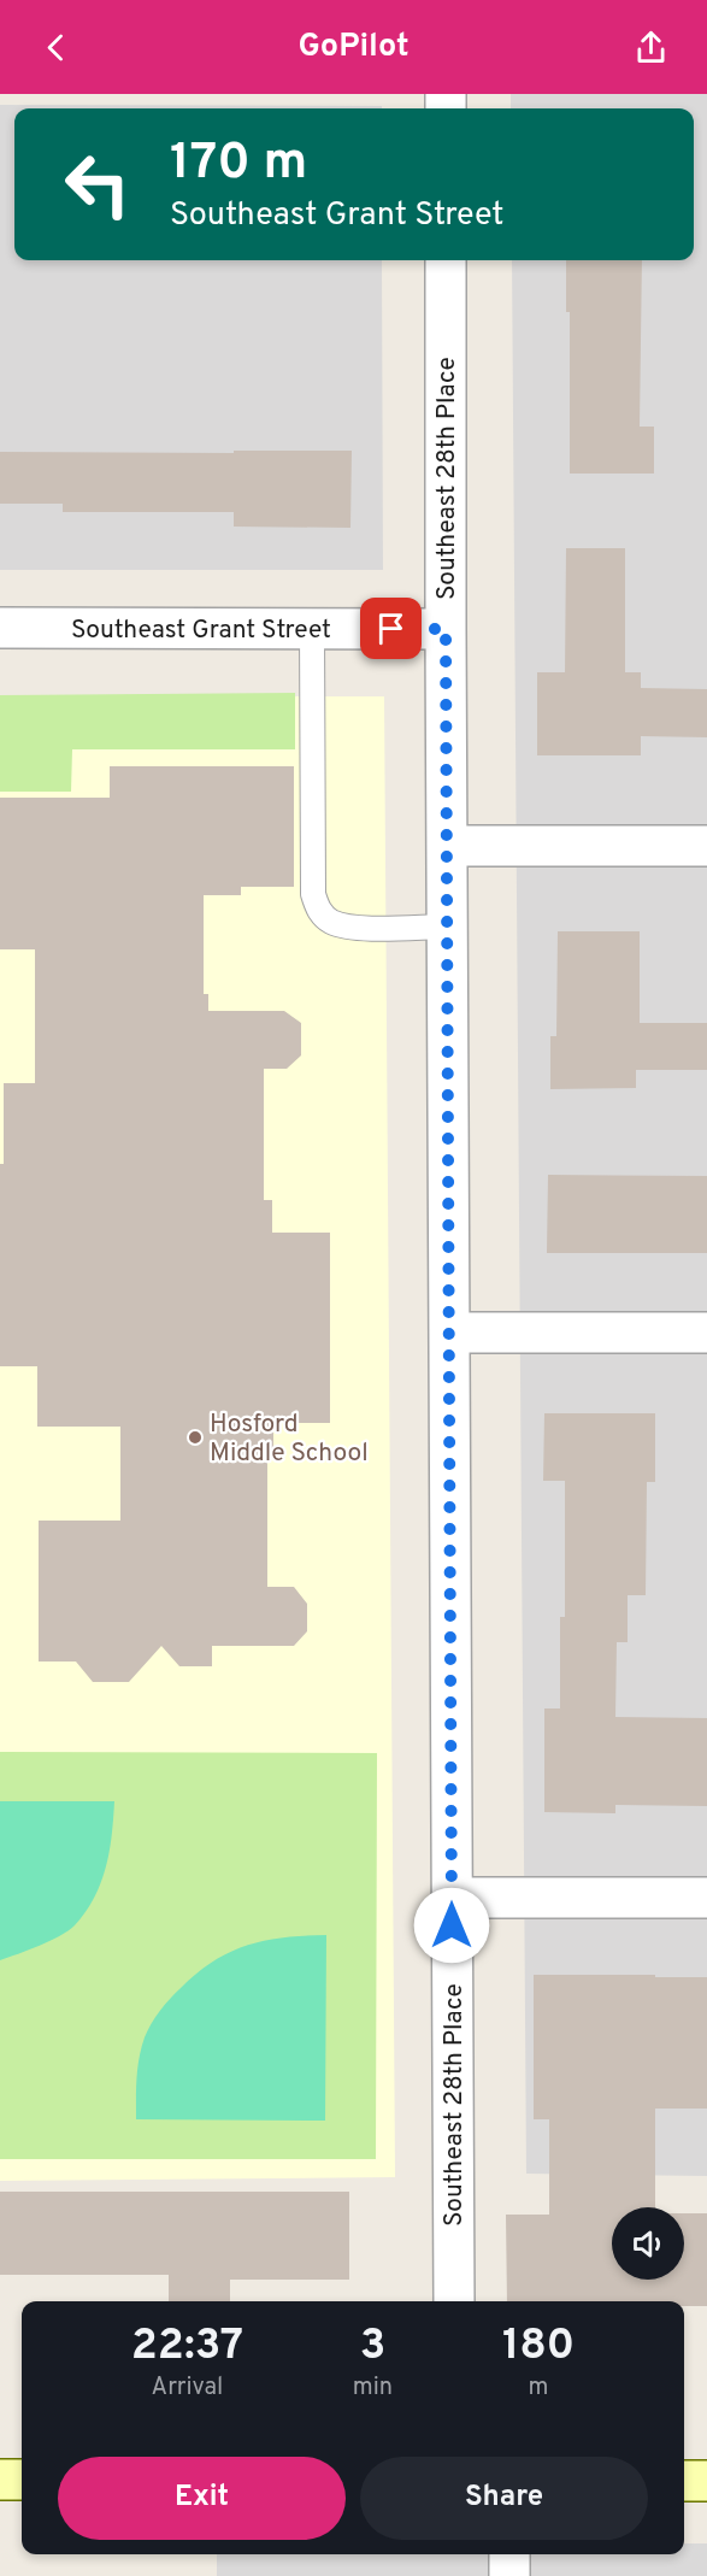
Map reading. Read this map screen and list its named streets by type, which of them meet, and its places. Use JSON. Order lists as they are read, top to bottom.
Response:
{
  "streets": {
    "street": ["Southeast 28th Place", "Southeast Grant Street"]
  },
  "crossings": [
    ["Southeast 28th Place", "Southeast Grant Street"]
  ],
  "places": ["Hosford Middle School"],
  "page": {
    "header": "GoPilot",
    "turn": ["170 m", "Southeast Grant Street"],
    "eta": [
      "22:37",
      "Arrival",
      "3",
      "min",
      "180",
      "m"
    ],
    "buttons": ["Exit", "Share"]
  }
}
